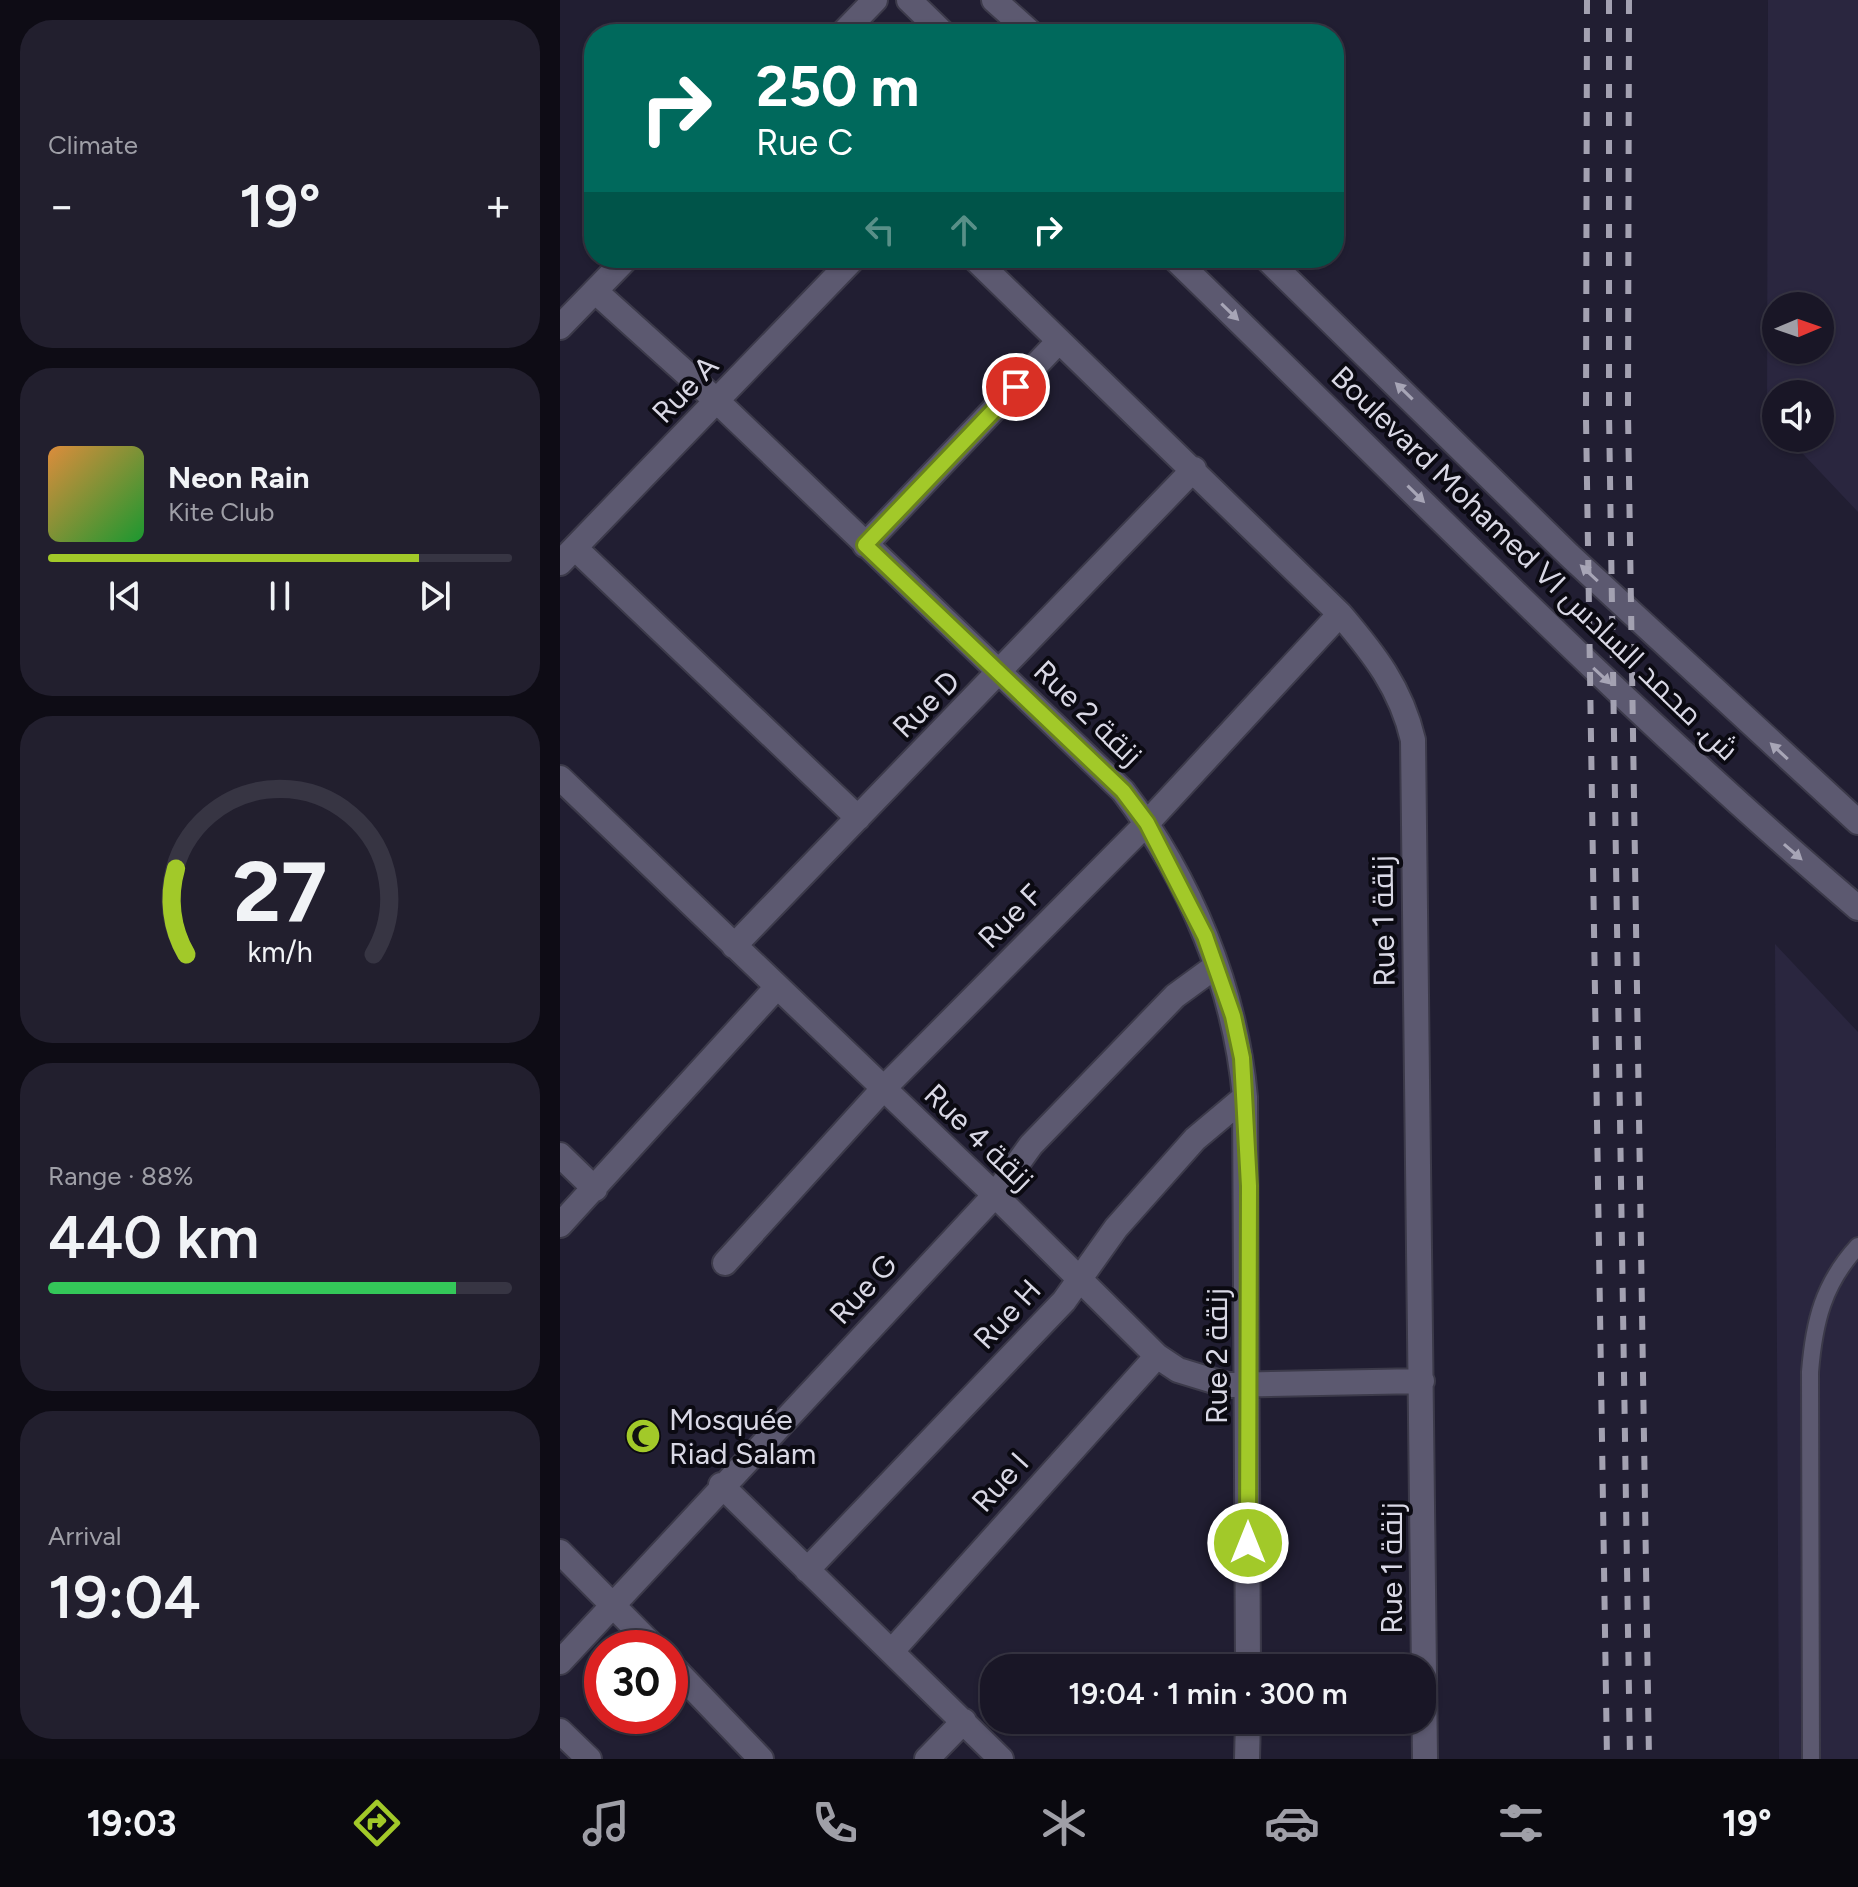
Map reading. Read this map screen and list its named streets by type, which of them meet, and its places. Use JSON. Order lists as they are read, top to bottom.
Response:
{
  "streets": {
    "street": [
      "Rue A",
      "Boulevard Mohamed VI ش. محمد السادس",
      "Rue D",
      "Rue 2 زنقة",
      "Rue F",
      "Rue 1 زنقة",
      "Rue 4 زنقة",
      "Rue G",
      "Rue H",
      "Rue I"
    ]
  },
  "crossings": [
    ["Rue A", "Rue 2 زنقة"],
    ["Rue D", "Rue 2 زنقة"],
    ["Rue D", "Rue 1 زنقة"],
    ["Rue D", "Rue 4 زنقة"],
    ["Rue 2 زنقة", "Rue F"],
    ["Rue 2 زنقة", "Rue 4 زنقة"],
    ["Rue 2 زنقة", "Rue G"],
    ["Rue 2 زنقة", "Rue H"],
    ["Rue F", "Rue 1 زنقة"],
    ["Rue F", "Rue 4 زنقة"],
    ["Rue 1 زنقة", "Rue 4 زنقة"],
    ["Rue 4 زنقة", "Rue G"],
    ["Rue 4 زنقة", "Rue H"],
    ["Rue 4 زنقة", "Rue I"]
  ],
  "places": {
    "mosque": ["Mosquée Riad Salam"]
  },
  "north": "right",
  "page": {
    "tile": [
      "Climate",
      ["Range · 88%", "440 km"],
      ["Arrival", "19:04"]
    ],
    "turn": ["250 m", "Rue C"],
    "heat": ["−", "19°", "+"],
    "song": ["Neon Rain", "Kite Club"],
    "limit": "30",
    "trip": "19:04 · 1 min · 300 m",
    "tabs": ["19:03", "19°"],
    "gauge": ["27", "km/h"]
  }
}
